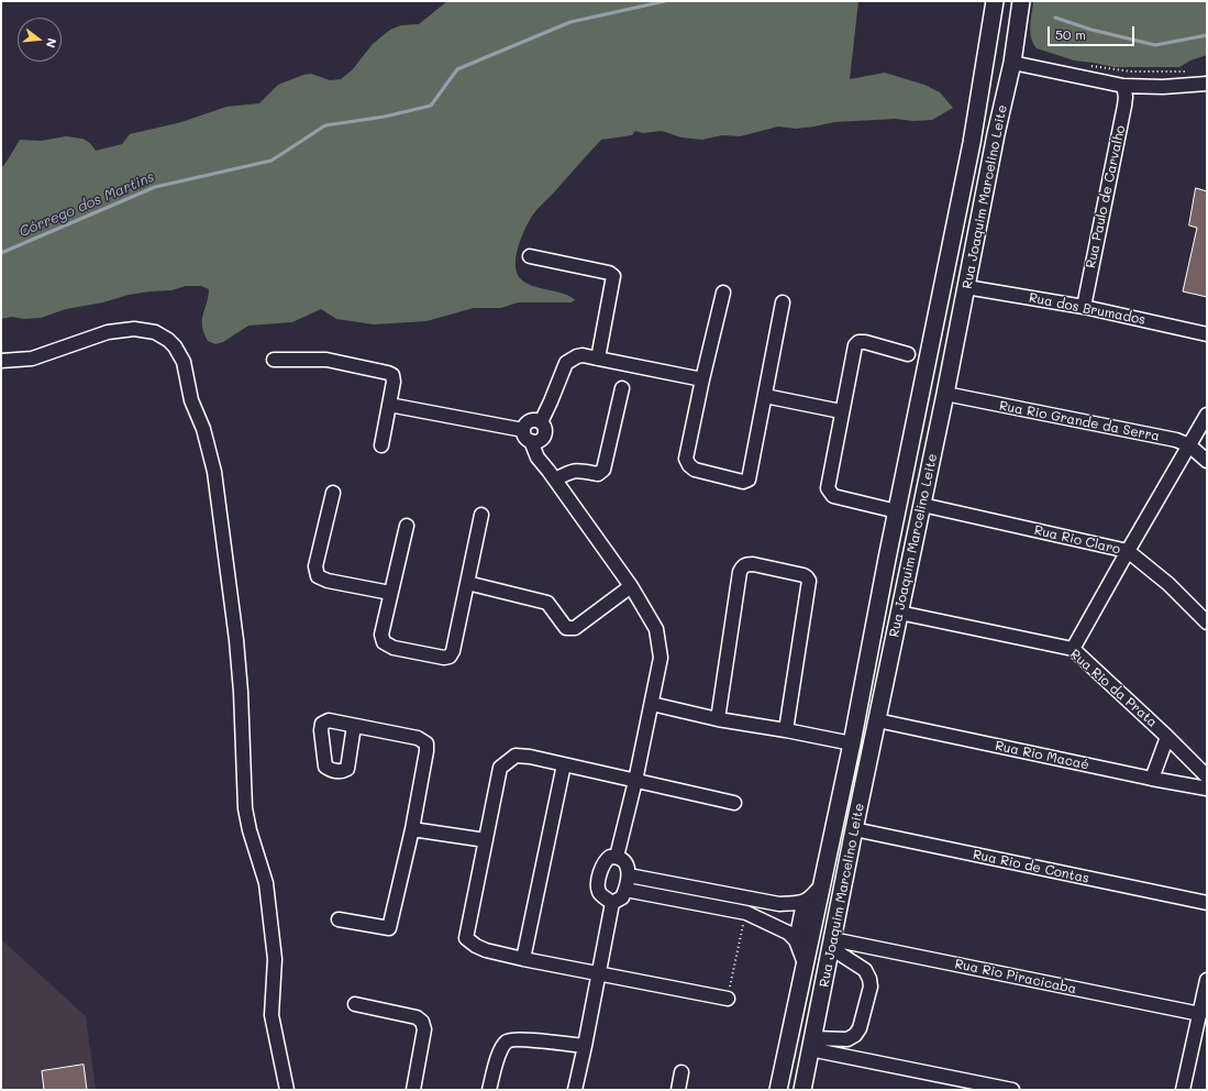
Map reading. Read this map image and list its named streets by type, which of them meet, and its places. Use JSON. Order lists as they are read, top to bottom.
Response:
{
  "streets": {
    "main road": ["Rua Joaquim Marcelino Leite"],
    "street": [
      "Rua Paulo de Carvalho",
      "Rua dos Brumados",
      "Rua Rio Grande da Serra",
      "Rua Rio Claro",
      "Rua Rio da Prata",
      "Rua Rio Macaé",
      "Rua Rio de Contas",
      "Rua Rio Piracicaba"
    ]
  },
  "crossings": [
    ["Rua Joaquim Marcelino Leite", "Rua dos Brumados"],
    ["Rua Joaquim Marcelino Leite", "Rua Rio Grande da Serra"],
    ["Rua Joaquim Marcelino Leite", "Rua Rio Claro"],
    ["Rua Joaquim Marcelino Leite", "Rua Rio da Prata"],
    ["Rua Joaquim Marcelino Leite", "Rua Rio Macaé"],
    ["Rua Joaquim Marcelino Leite", "Rua Rio de Contas"],
    ["Rua Joaquim Marcelino Leite", "Rua Rio Piracicaba"],
    ["Rua Paulo de Carvalho", "Rua dos Brumados"]
  ],
  "water": ["Córrego dos Martins"],
  "scale_bar": "50 m",
  "north": "right"
}
